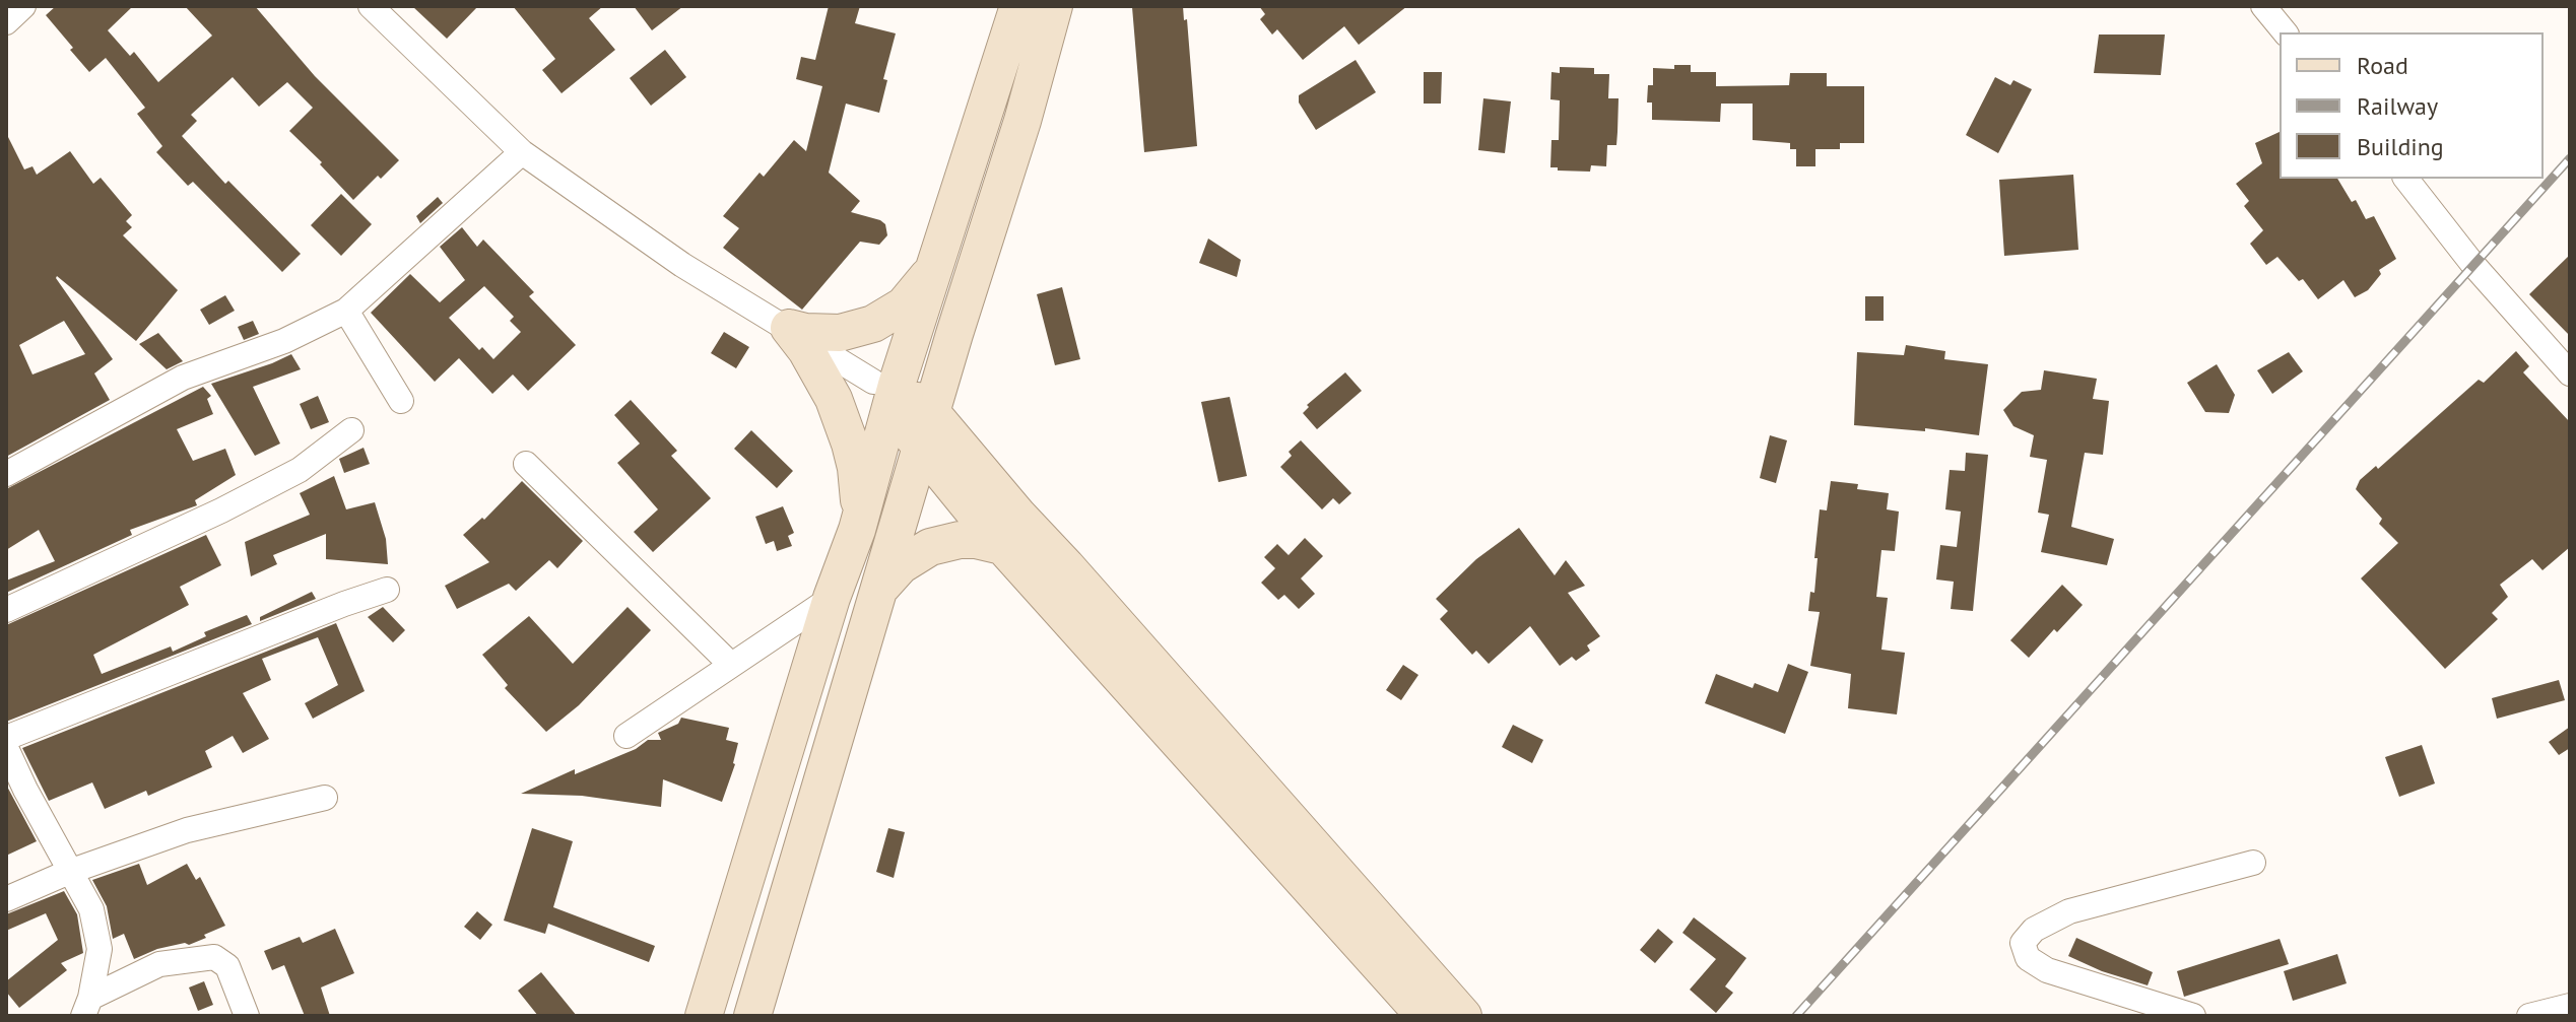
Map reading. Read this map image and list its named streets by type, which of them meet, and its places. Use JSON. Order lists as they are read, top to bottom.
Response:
{
  "legend": ["Road", "Railway", "Building"]
}
